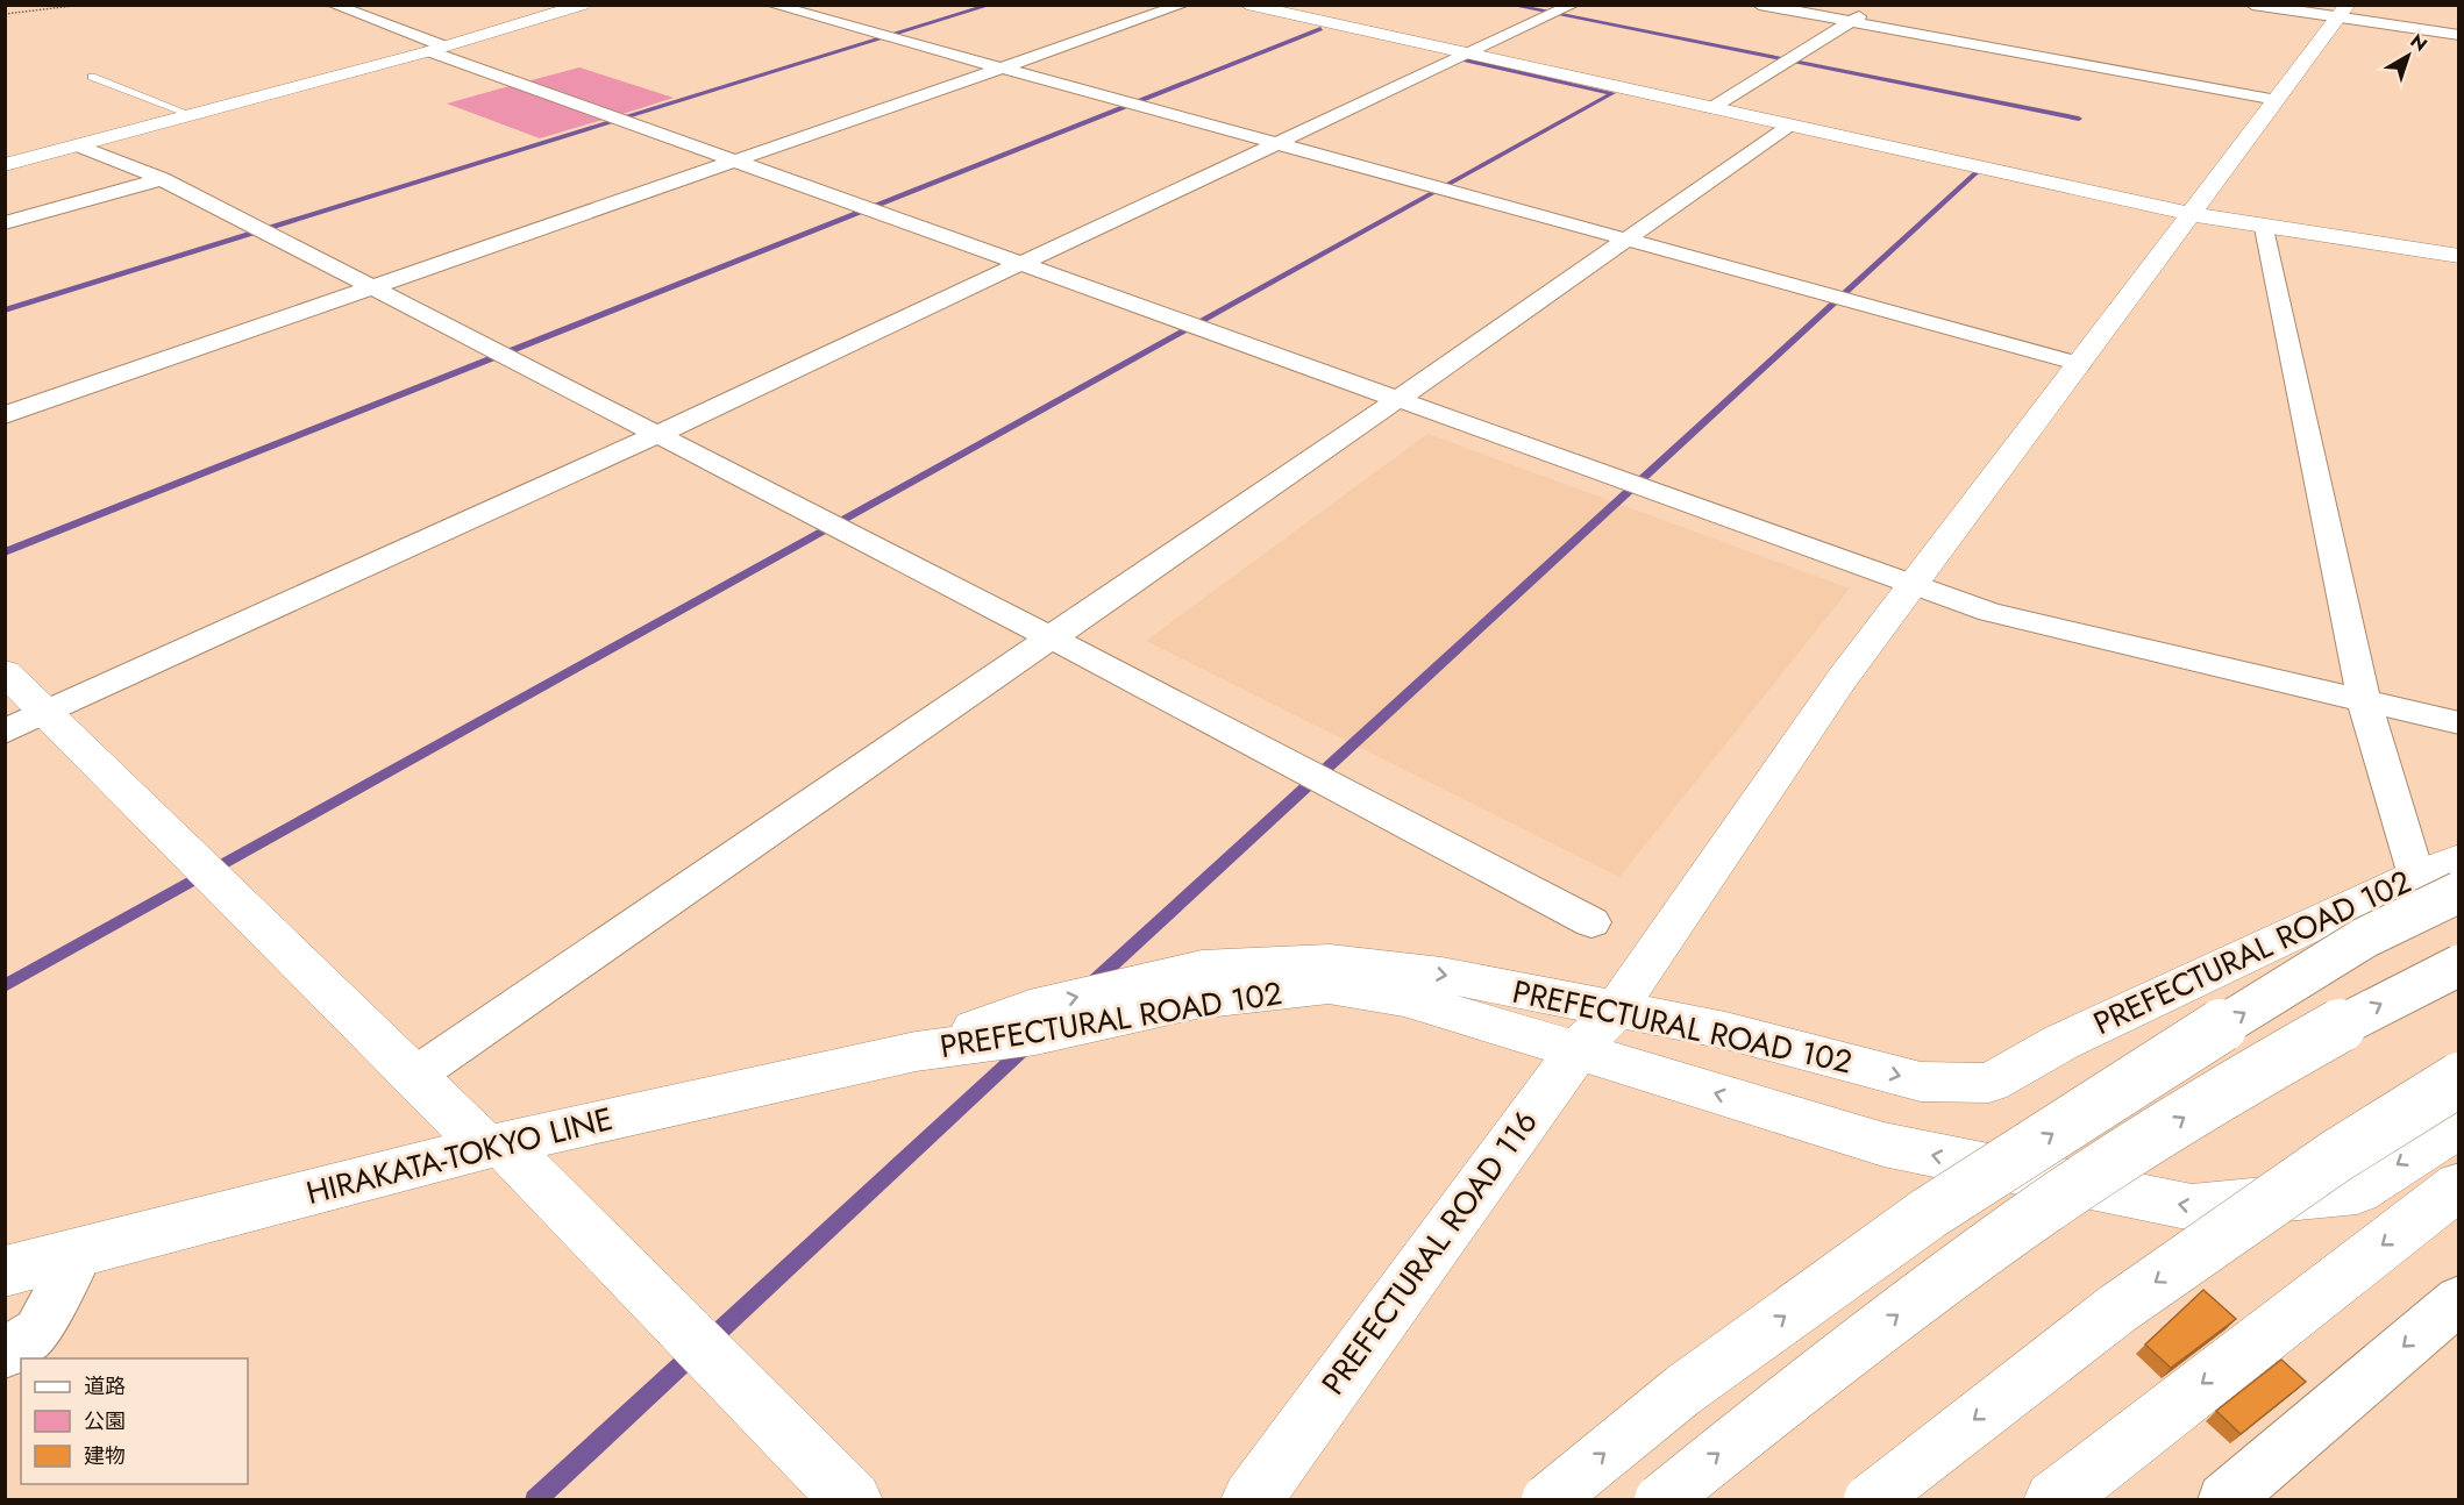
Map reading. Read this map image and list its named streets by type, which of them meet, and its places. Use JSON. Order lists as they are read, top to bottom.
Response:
{
  "streets": {
    "main road": ["PREFECTURAL ROAD 102", "HIRAKATA-TOKYO LINE", "PREFECTURAL ROAD 116"]
  },
  "crossings": [
    ["PREFECTURAL ROAD 102", "HIRAKATA-TOKYO LINE"],
    ["PREFECTURAL ROAD 102", "PREFECTURAL ROAD 116"]
  ],
  "legend": ["道路", "公園", "建物"],
  "north": "top right"
}
